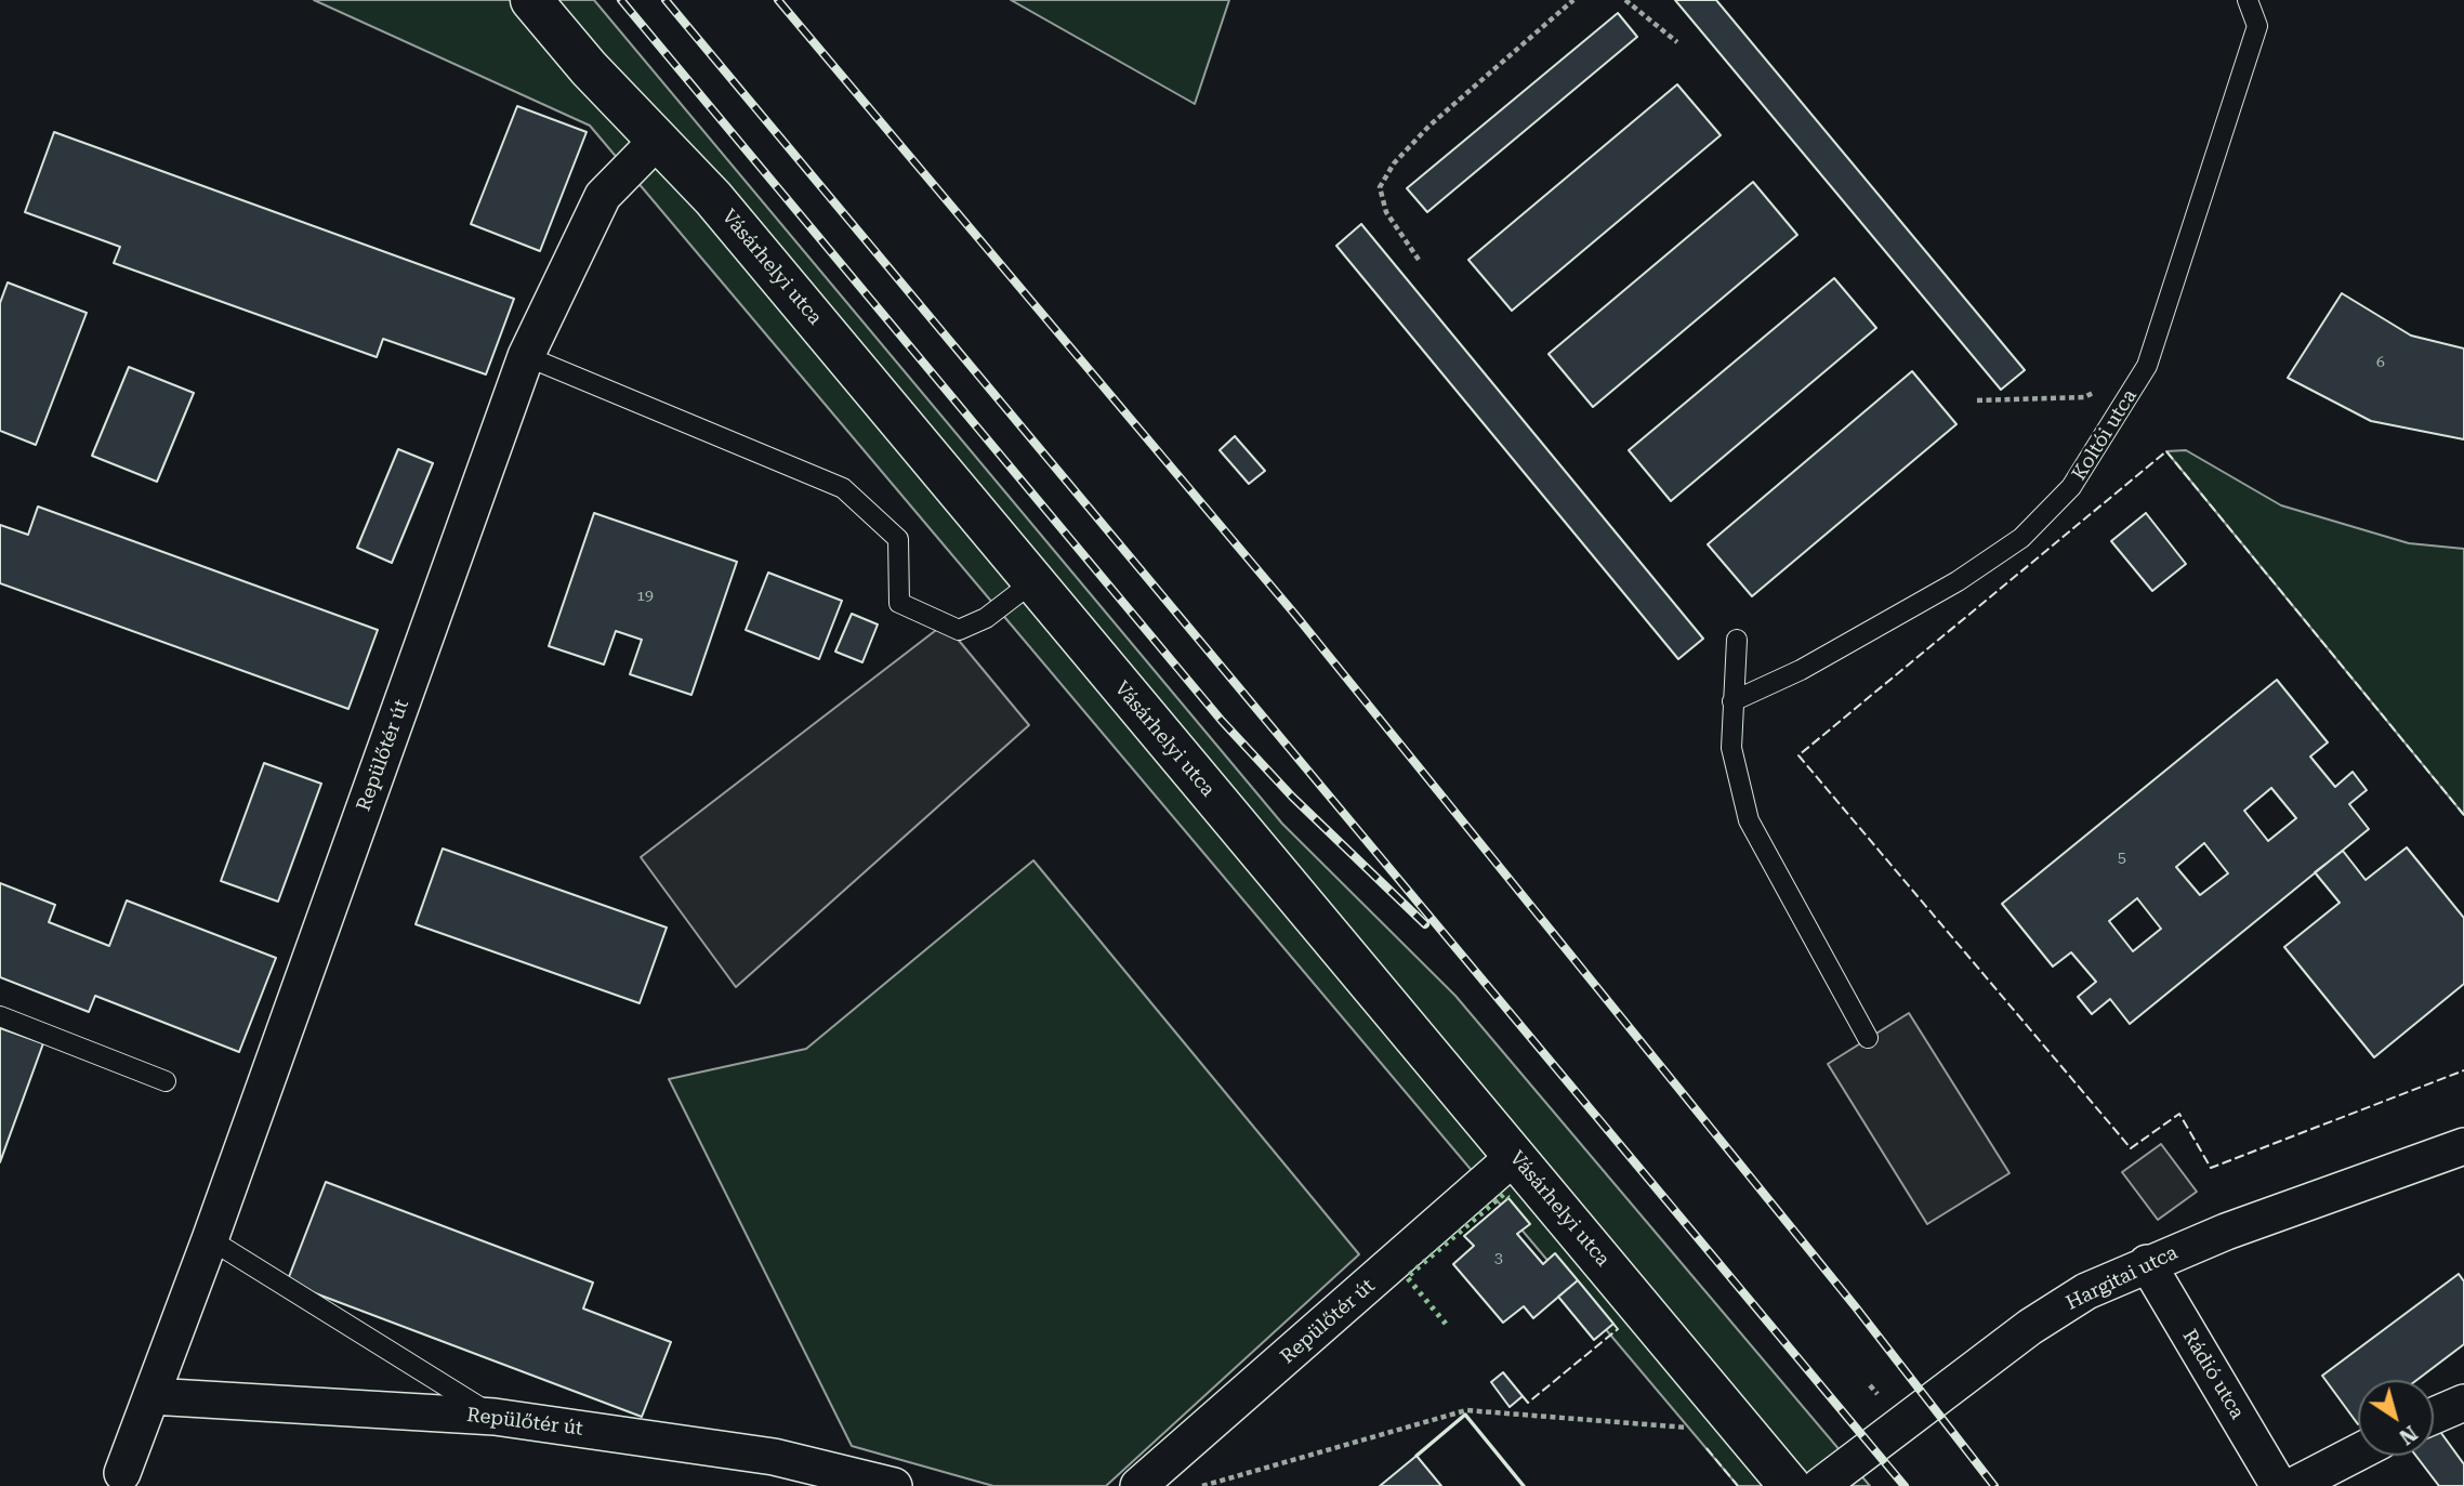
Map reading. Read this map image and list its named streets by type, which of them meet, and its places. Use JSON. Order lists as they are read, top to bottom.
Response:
{
  "streets": {
    "street": [
      "Vásárhelyi utca",
      "Repülőtér út",
      "Hargitai utca",
      "Rádió utca"
    ],
    "lane": ["Koltói utca"]
  },
  "crossings": [
    ["Vásárhelyi utca", "Repülőtér út"],
    ["Hargitai utca", "Rádió utca"]
  ],
  "house_numbers": [
    "6",
    "19",
    "5",
    "3"
  ],
  "north": "bottom right"
}
